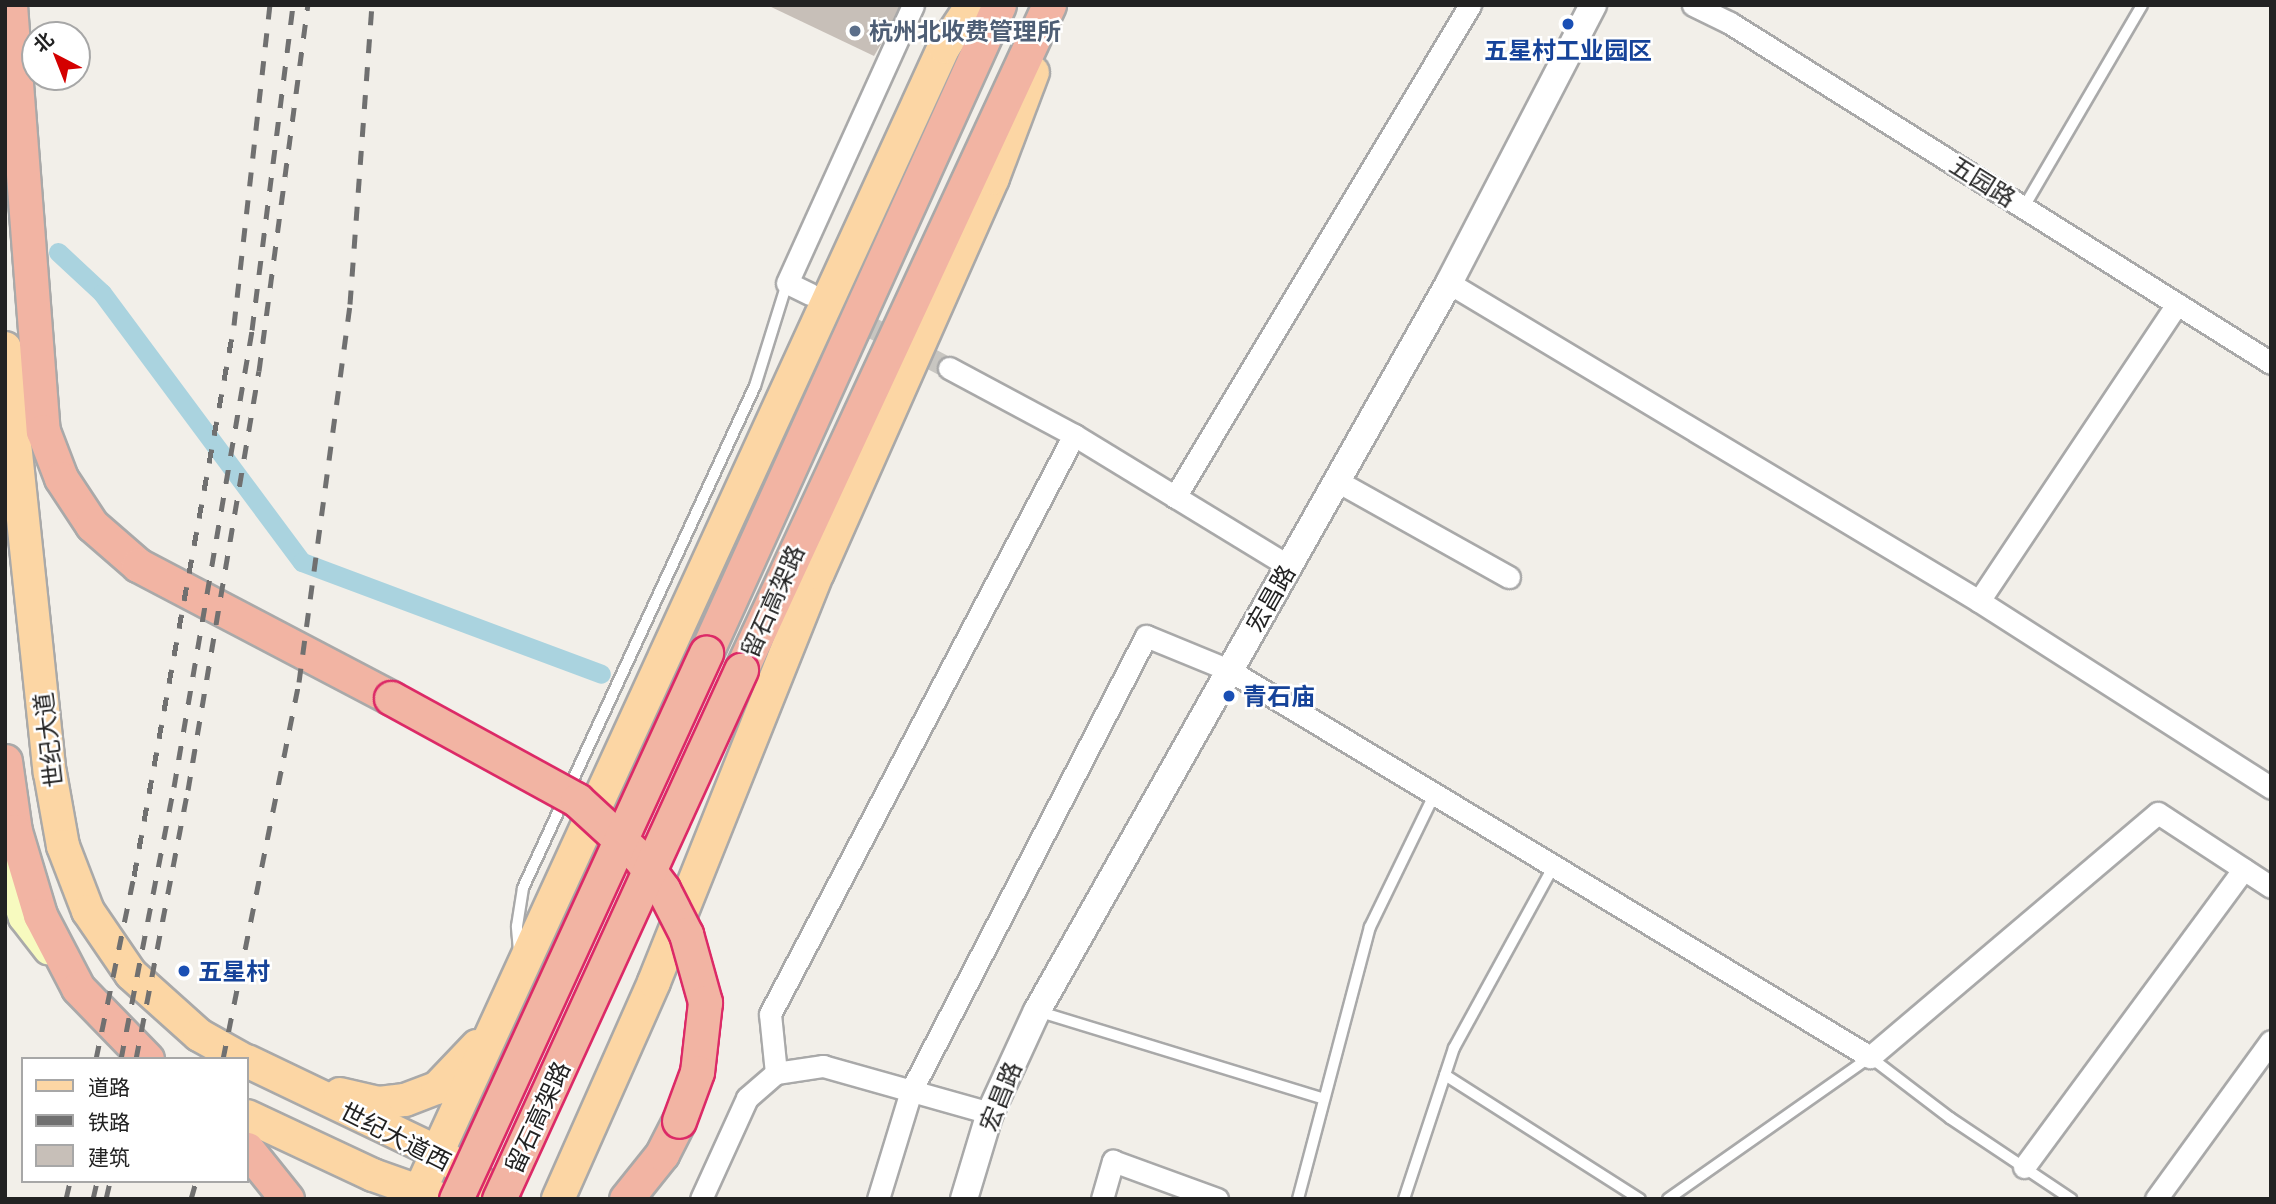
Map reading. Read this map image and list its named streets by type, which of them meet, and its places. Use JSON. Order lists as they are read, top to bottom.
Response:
{
  "streets": {
    "highway": ["留石高架路"],
    "main road": ["世纪大道", "世纪大道西"],
    "street": ["五园路", "宏昌路"]
  },
  "places": [
    "五星村工业园区",
    "杭州北收费管理所",
    "青石庙",
    "五星村"
  ],
  "legend": ["道路", "铁路", "建筑"],
  "north": "top left"
}
